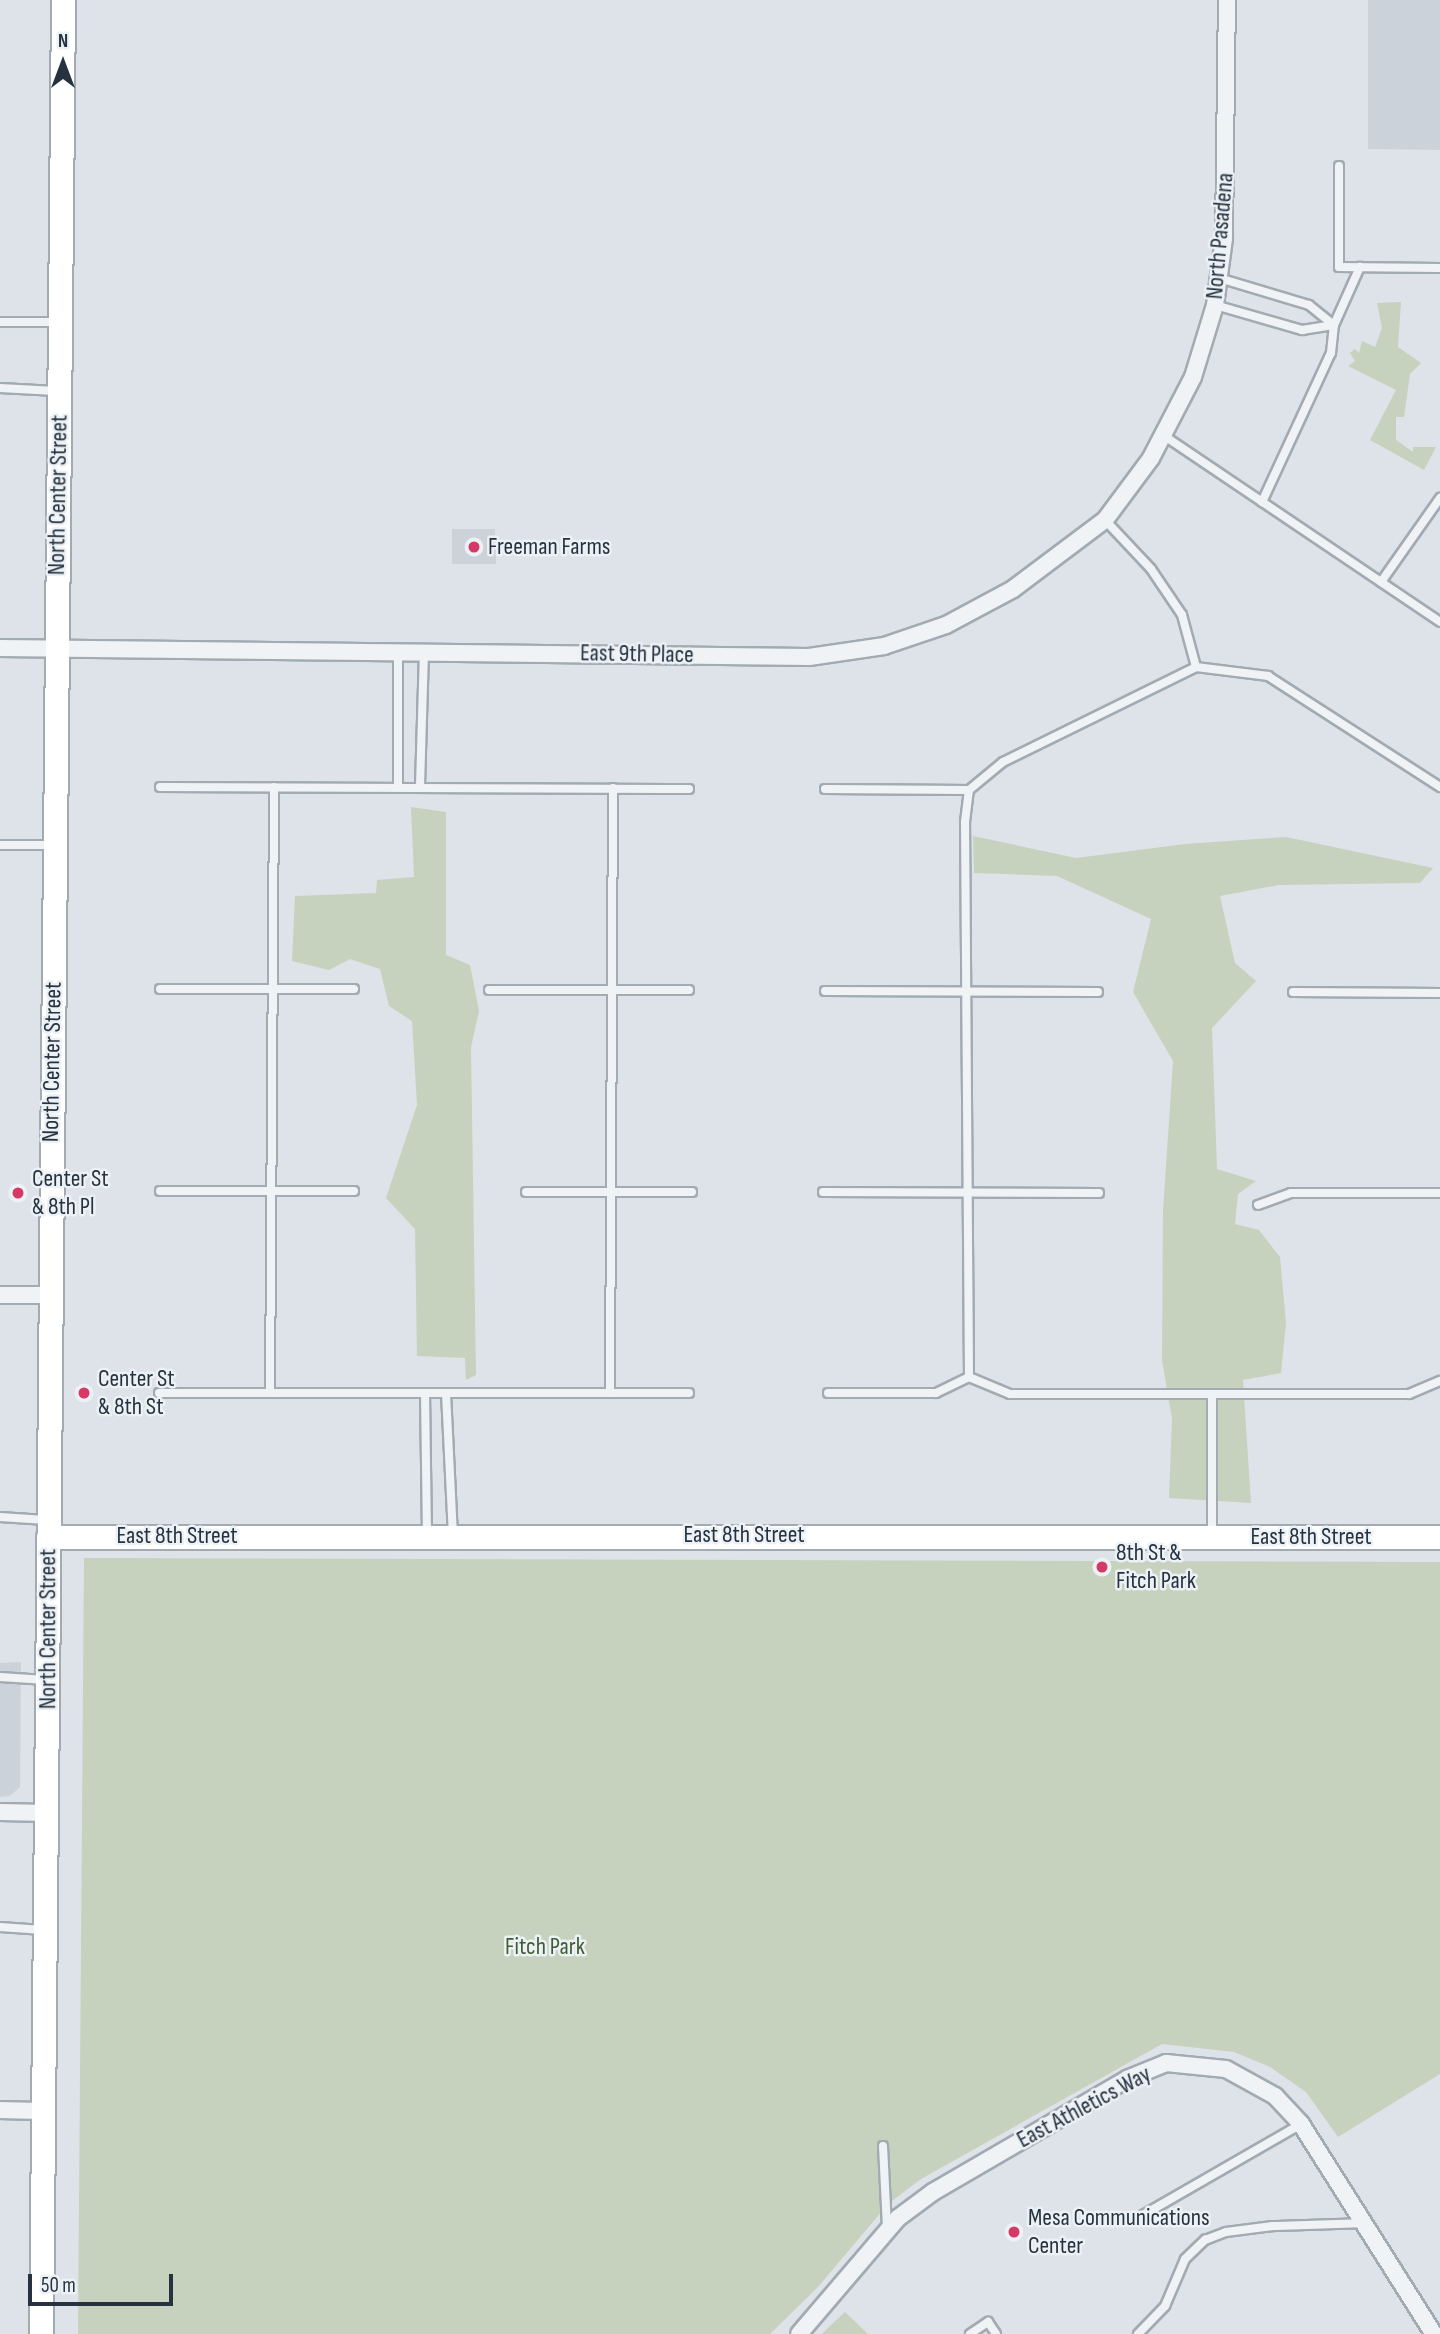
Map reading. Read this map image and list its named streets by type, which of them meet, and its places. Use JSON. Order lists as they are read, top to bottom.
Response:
{
  "streets": {
    "street": [
      "North Pasadena",
      "North Center Street",
      "East 9th Place",
      "East 8th Street",
      "East Athletics Way"
    ]
  },
  "crossings": [
    ["North Pasadena", "East 9th Place"],
    ["North Center Street", "East 9th Place"],
    ["North Center Street", "East 8th Street"]
  ],
  "parks": ["Fitch Park"],
  "places": [
    "Freeman Farms",
    "Center St & 8th Pl",
    "Center St & 8th St",
    "8th St & Fitch Park",
    "Mesa Communications Center"
  ],
  "scale_bar": "50 m",
  "north": "top"
}
